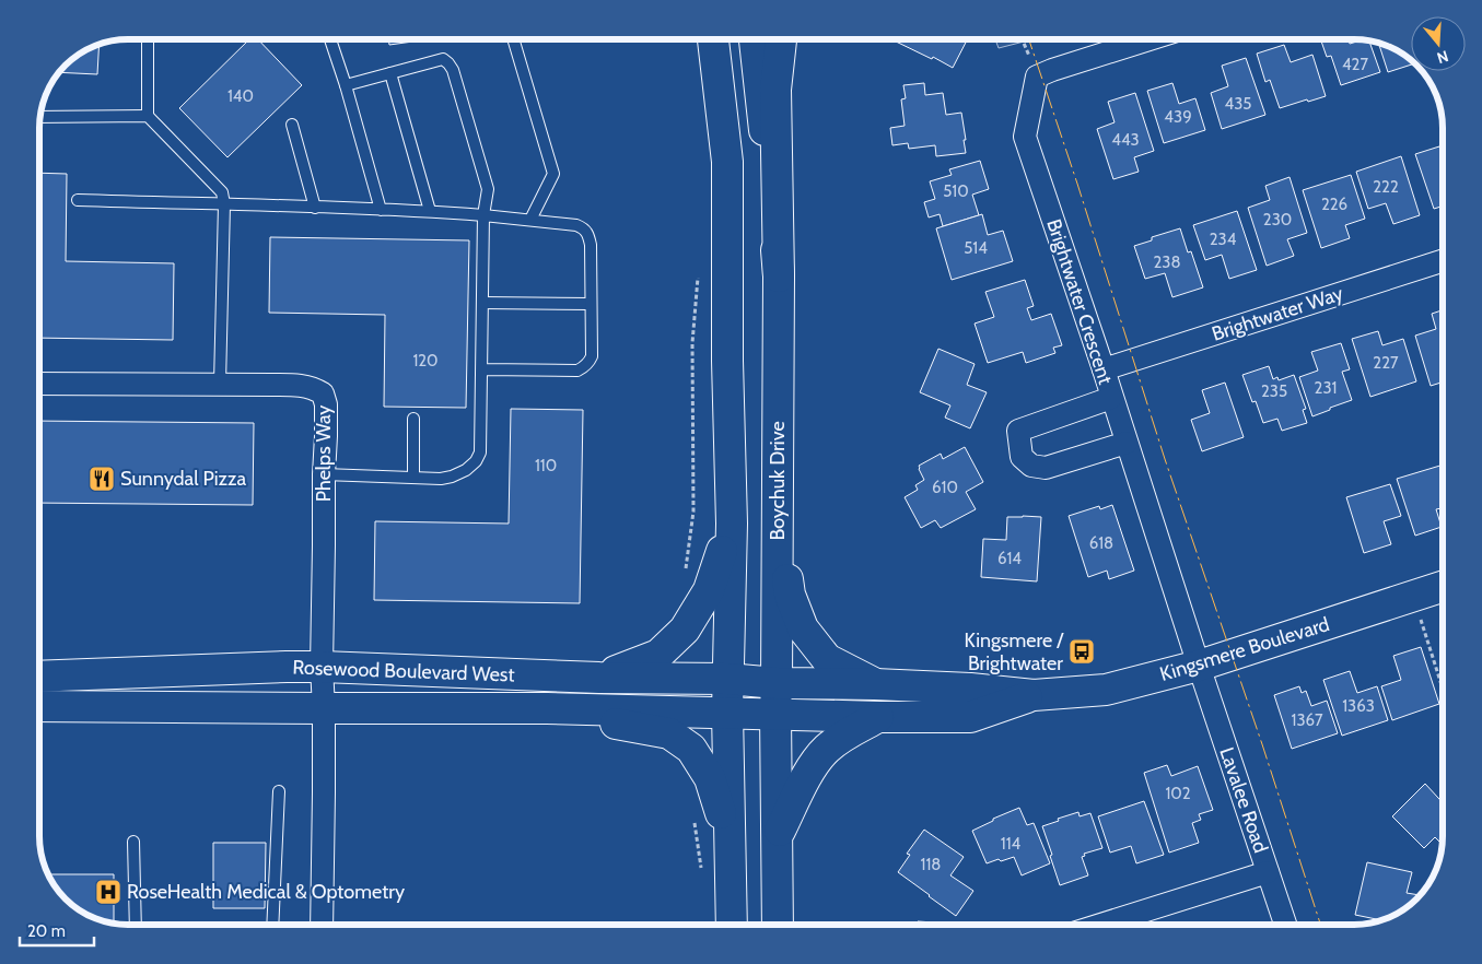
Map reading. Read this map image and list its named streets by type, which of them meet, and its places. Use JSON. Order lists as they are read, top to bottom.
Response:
{
  "streets": {
    "main road": ["Boychuk Drive", "Kingsmere Boulevard", "Rosewood Boulevard West"],
    "street": [
      "Brightwater Crescent",
      "Brightwater Way",
      "Phelps Way",
      "Lavalee Road"
    ]
  },
  "crossings": [
    ["Brightwater Crescent", "Brightwater Way"],
    ["Brightwater Crescent", "Kingsmere Boulevard"],
    ["Brightwater Crescent", "Lavalee Road"],
    ["Phelps Way", "Rosewood Boulevard West"],
    ["Boychuk Drive", "Kingsmere Boulevard"],
    ["Boychuk Drive", "Rosewood Boulevard West"],
    ["Kingsmere Boulevard", "Rosewood Boulevard West"],
    ["Kingsmere Boulevard", "Lavalee Road"]
  ],
  "places": {
    "restaurant": ["Sunnydal Pizza"],
    "bus stop": ["Kingsmere / Brightwater"],
    "hospital": ["RoseHealth Medical & Optometry"]
  },
  "house_numbers": [
    "427",
    "140",
    "435",
    "439",
    "443",
    "222",
    "510",
    "226",
    "230",
    "234",
    "514",
    "238",
    "120",
    "227",
    "231",
    "235",
    "110",
    "610",
    "618",
    "614",
    "1363",
    "1367",
    "102",
    "114",
    "118"
  ],
  "scale_bar": "20 m",
  "north": "bottom"
}
